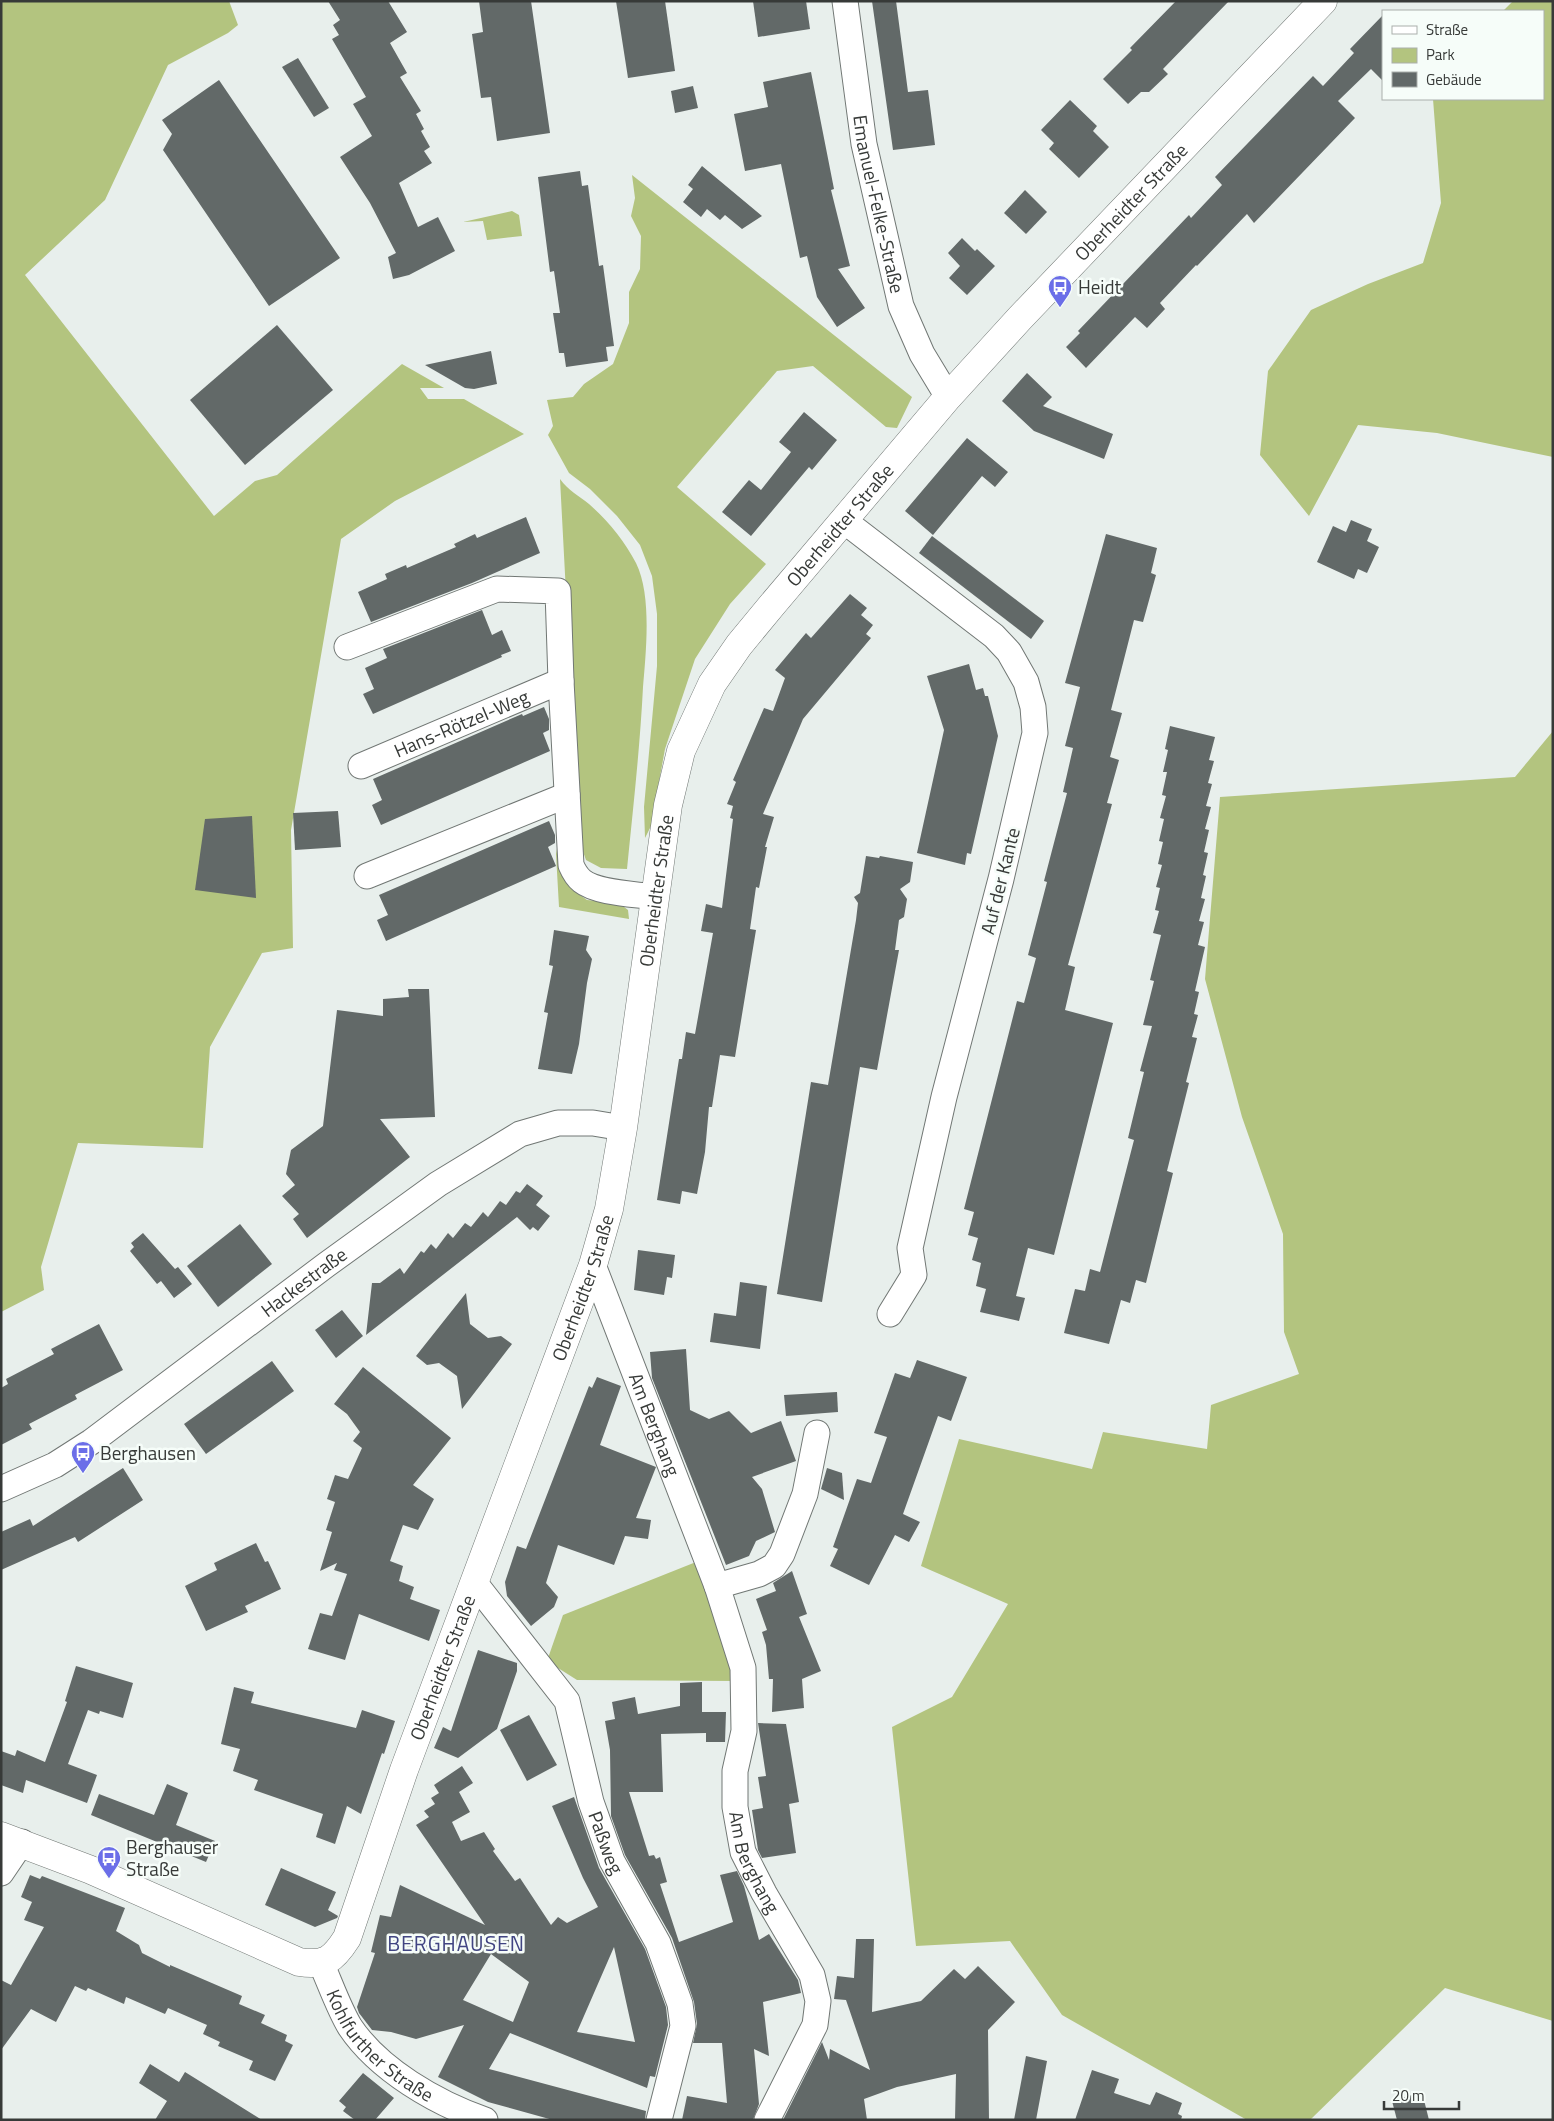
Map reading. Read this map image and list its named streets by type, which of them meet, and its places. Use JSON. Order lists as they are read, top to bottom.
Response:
{
  "streets": {
    "street": [
      "Oberheidter Straße",
      "Emanuel-Felke-Straße",
      "Hans-Rötzel-Weg",
      "Auf der Kante",
      "Hackestraße",
      "Am Berghang",
      "Paßweg",
      "Kohlfurther Straße"
    ]
  },
  "crossings": [
    ["Oberheidter Straße", "Emanuel-Felke-Straße"],
    ["Oberheidter Straße", "Auf der Kante"],
    ["Oberheidter Straße", "Hackestraße"],
    ["Oberheidter Straße", "Am Berghang"],
    ["Oberheidter Straße", "Paßweg"],
    ["Oberheidter Straße", "Kohlfurther Straße"]
  ],
  "districts": ["BERGHAUSEN"],
  "places": {
    "bus stop": ["Heidt", "Berghausen", "Berghauser Straße"]
  },
  "legend": ["Straße", "Park", "Gebäude"],
  "scale_bar": "20 m"
}
